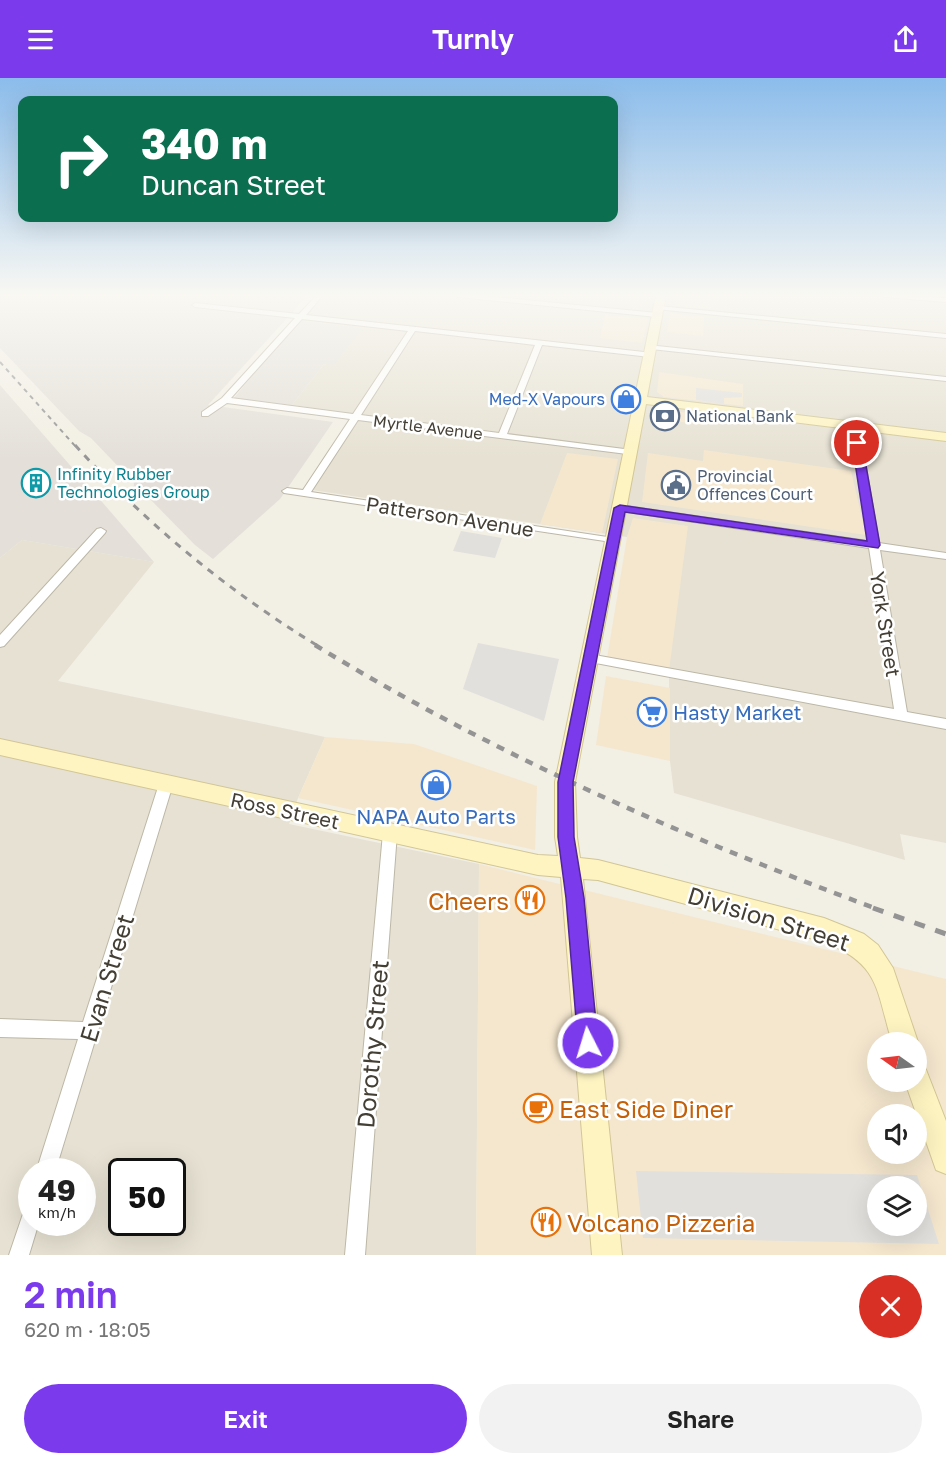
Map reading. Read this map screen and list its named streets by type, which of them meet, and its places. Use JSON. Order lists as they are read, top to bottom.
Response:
{
  "streets": {
    "main road": ["Ross Street", "Division Street"],
    "street": [
      "Myrtle Avenue",
      "Patterson Avenue",
      "York Street",
      "Evan Street",
      "Dorothy Street"
    ]
  },
  "crossings": [
    ["Ross Street", "Division Street"],
    ["Ross Street", "Evan Street"],
    ["Ross Street", "Dorothy Street"]
  ],
  "places": {
    "shop": ["Med-X Vapours", "NAPA Auto Parts"],
    "bank": ["National Bank"],
    "building": ["Infinity Rubber Technologies Group"],
    "public building": ["Provincial Offences Court"],
    "supermarket": ["Hasty Market"],
    "restaurant": ["Cheers", "Volcano Pizzeria"],
    "cafe": ["East Side Diner"]
  },
  "north": "left",
  "page": {
    "header": "Turnly",
    "turn": ["340 m", "Duncan Street"],
    "speed": "49 km/h",
    "limit": "50",
    "heading": ["2 min", "620 m · 18:05"],
    "buttons": ["Exit", "Share"]
  }
}
